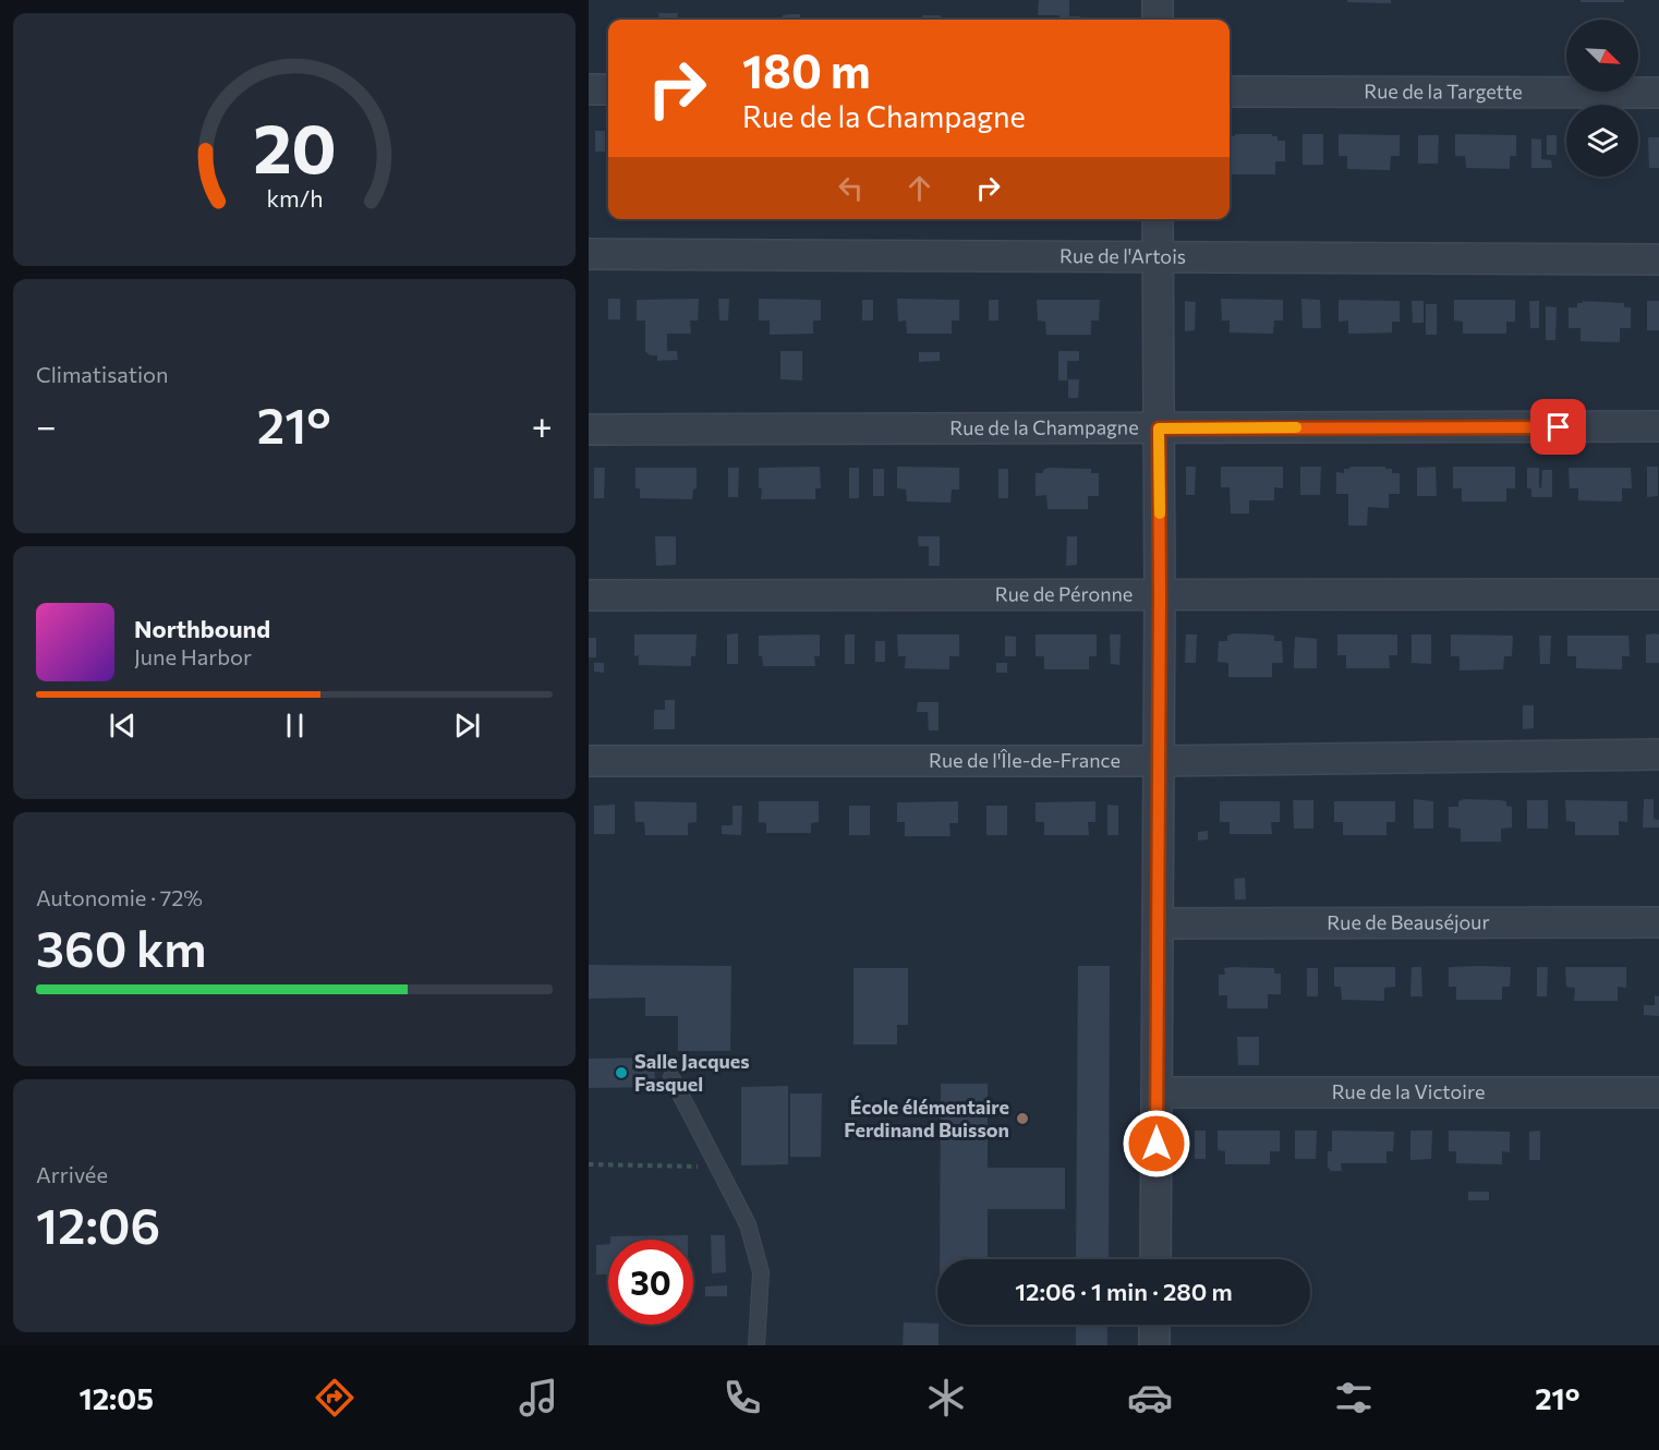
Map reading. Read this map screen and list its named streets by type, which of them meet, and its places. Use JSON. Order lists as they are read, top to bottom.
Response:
{
  "streets": {
    "street": [
      "Rue de la Targette",
      "Rue de l'Artois",
      "Rue de la Champagne",
      "Rue de Péronne",
      "Rue de l'Île-de-France",
      "Rue de Beauséjour",
      "Rue de la Victoire"
    ]
  },
  "places": ["Salle Jacques Fasquel", "École élémentaire Ferdinand Buisson"],
  "north": "bottom right",
  "page": {
    "turn": ["180 m", "Rue de la Champagne"],
    "tile": [
      "Climatisation",
      ["Autonomie · 72%", "360 km"],
      ["Arrivée", "12:06"]
    ],
    "heat": ["−", "21°", "+"],
    "song": ["Northbound", "June Harbor"],
    "limit": "30",
    "trip": "12:06 · 1 min · 280 m",
    "tabs": ["12:05", "21°"],
    "gauge": ["20", "km/h"]
  }
}
